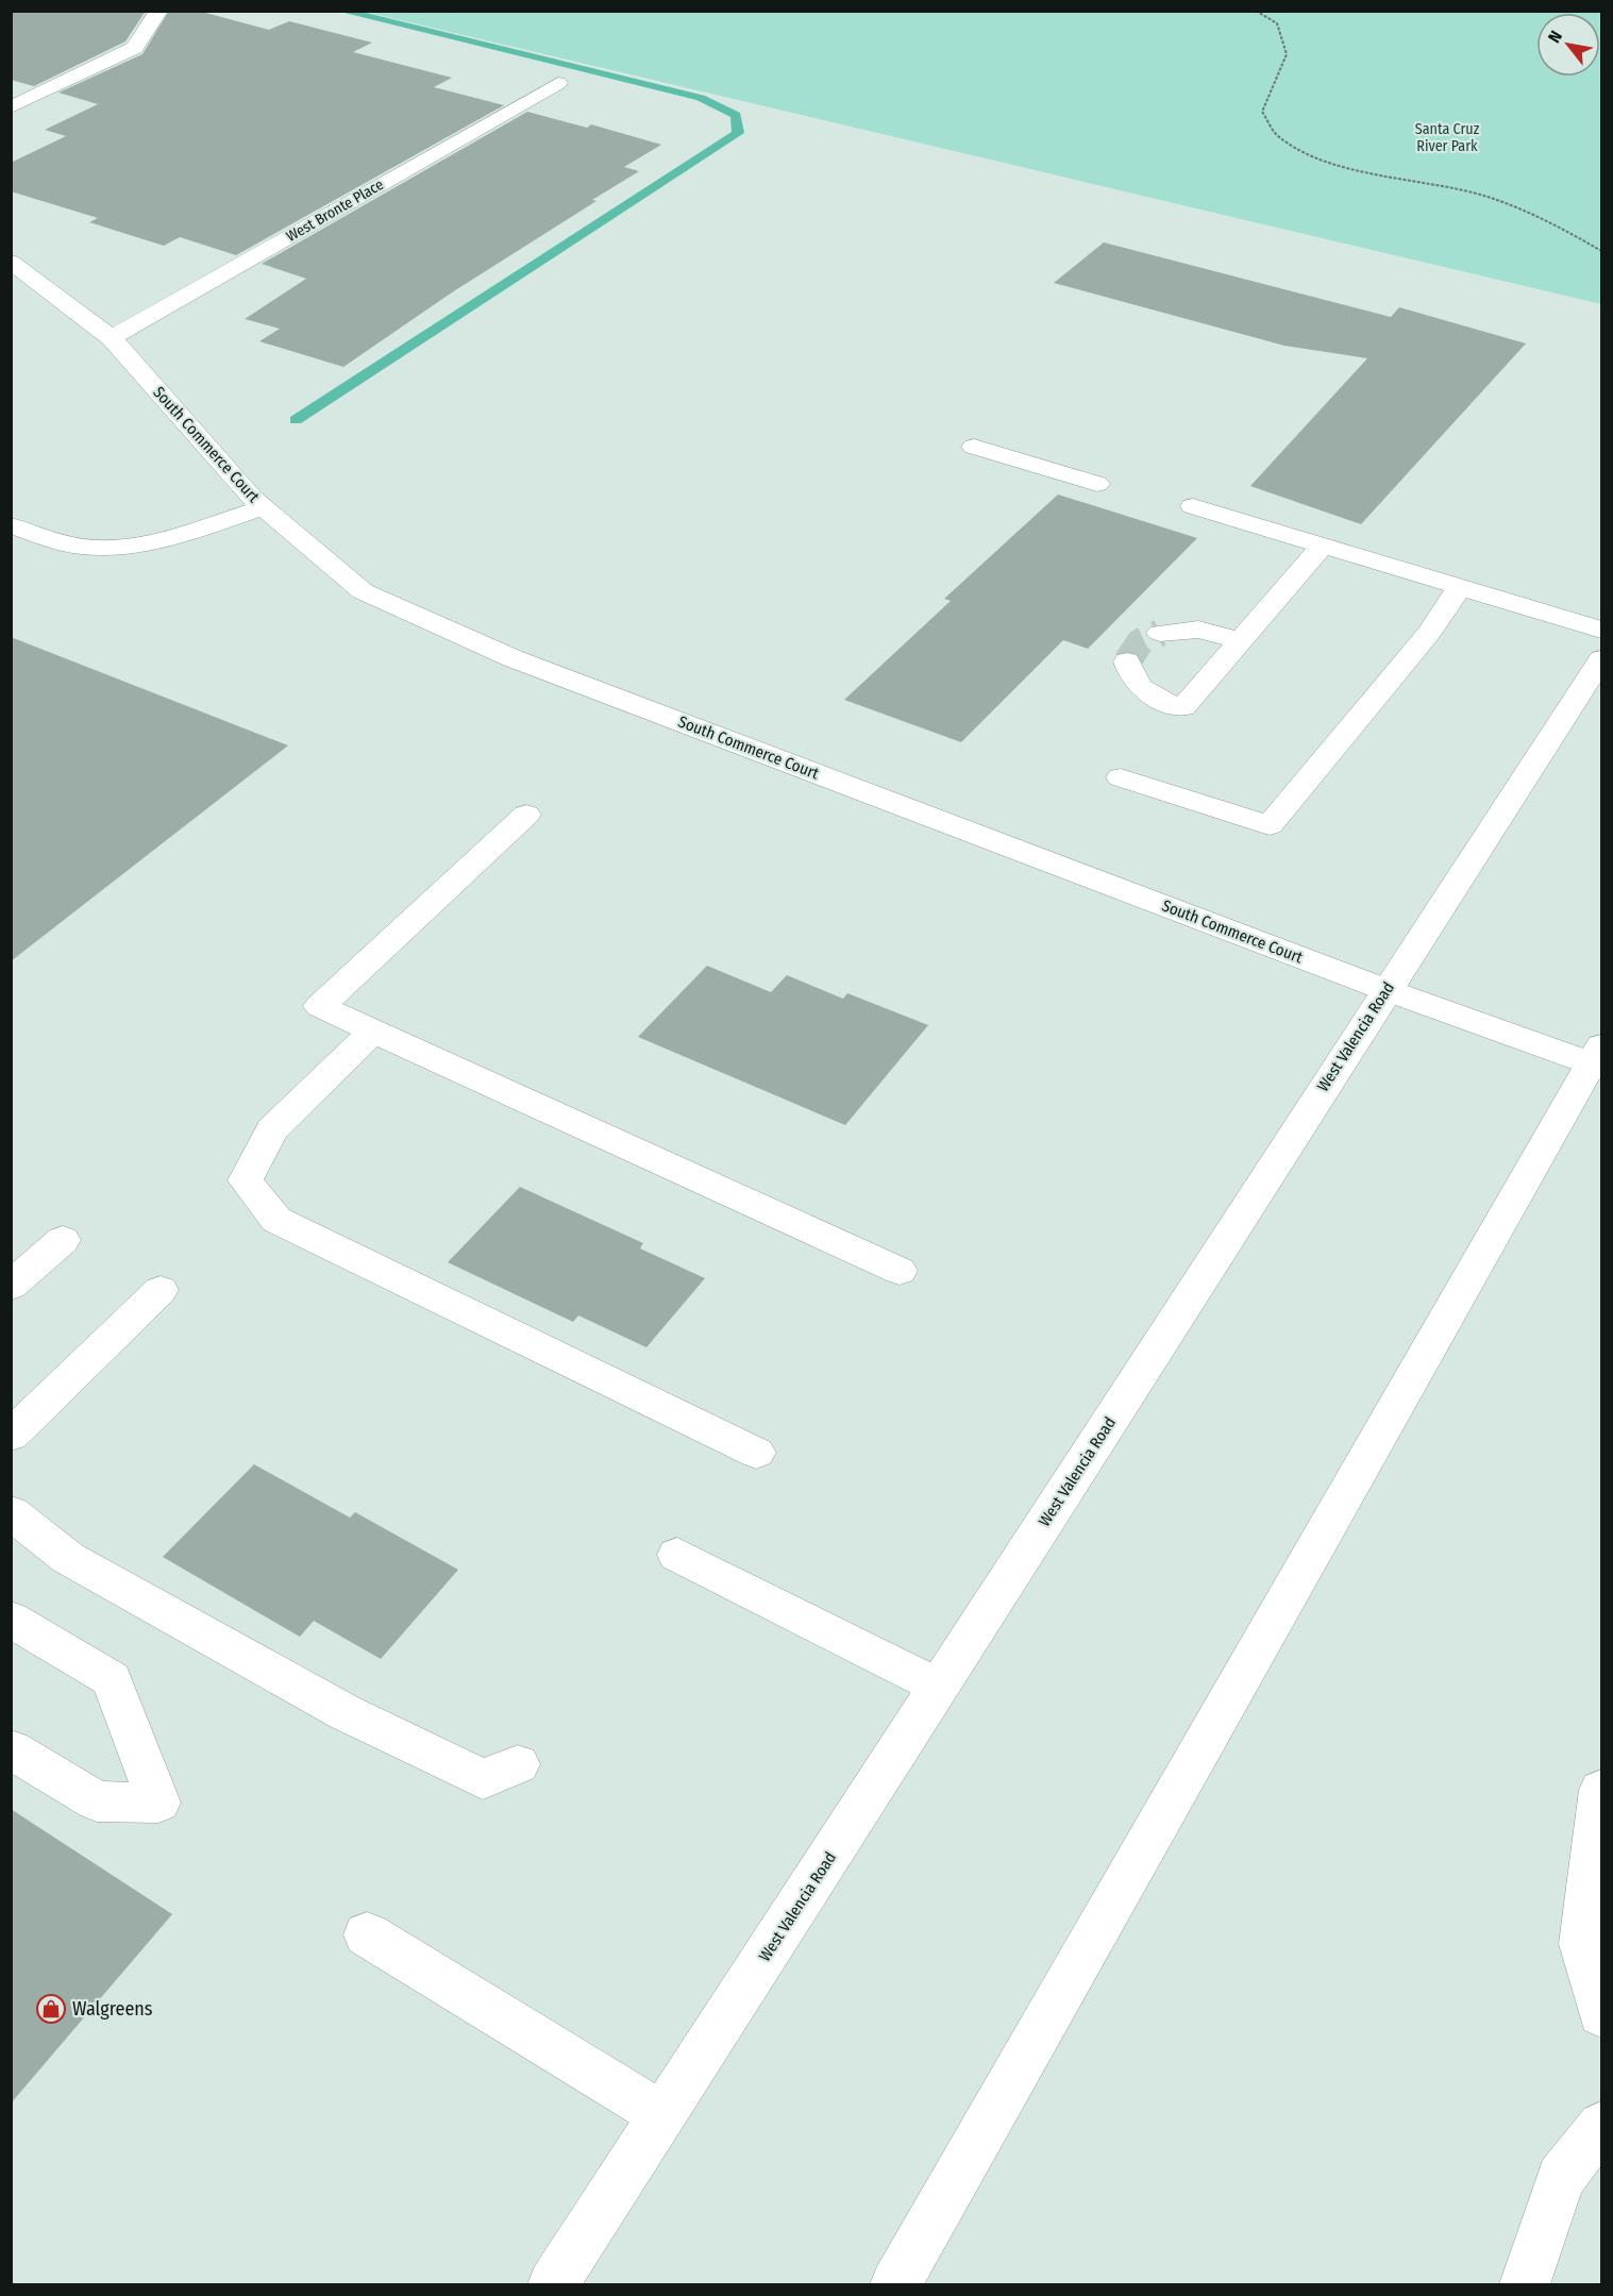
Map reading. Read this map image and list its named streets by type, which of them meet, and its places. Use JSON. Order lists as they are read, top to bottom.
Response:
{
  "streets": {
    "street": ["West Bronte Place", "South Commerce Court", "West Valencia Road"]
  },
  "crossings": [
    ["West Bronte Place", "South Commerce Court"],
    ["South Commerce Court", "West Valencia Road"]
  ],
  "parks": ["Santa Cruz River Park"],
  "places": {
    "shop": ["Walgreens"]
  },
  "north": "top left"
}
